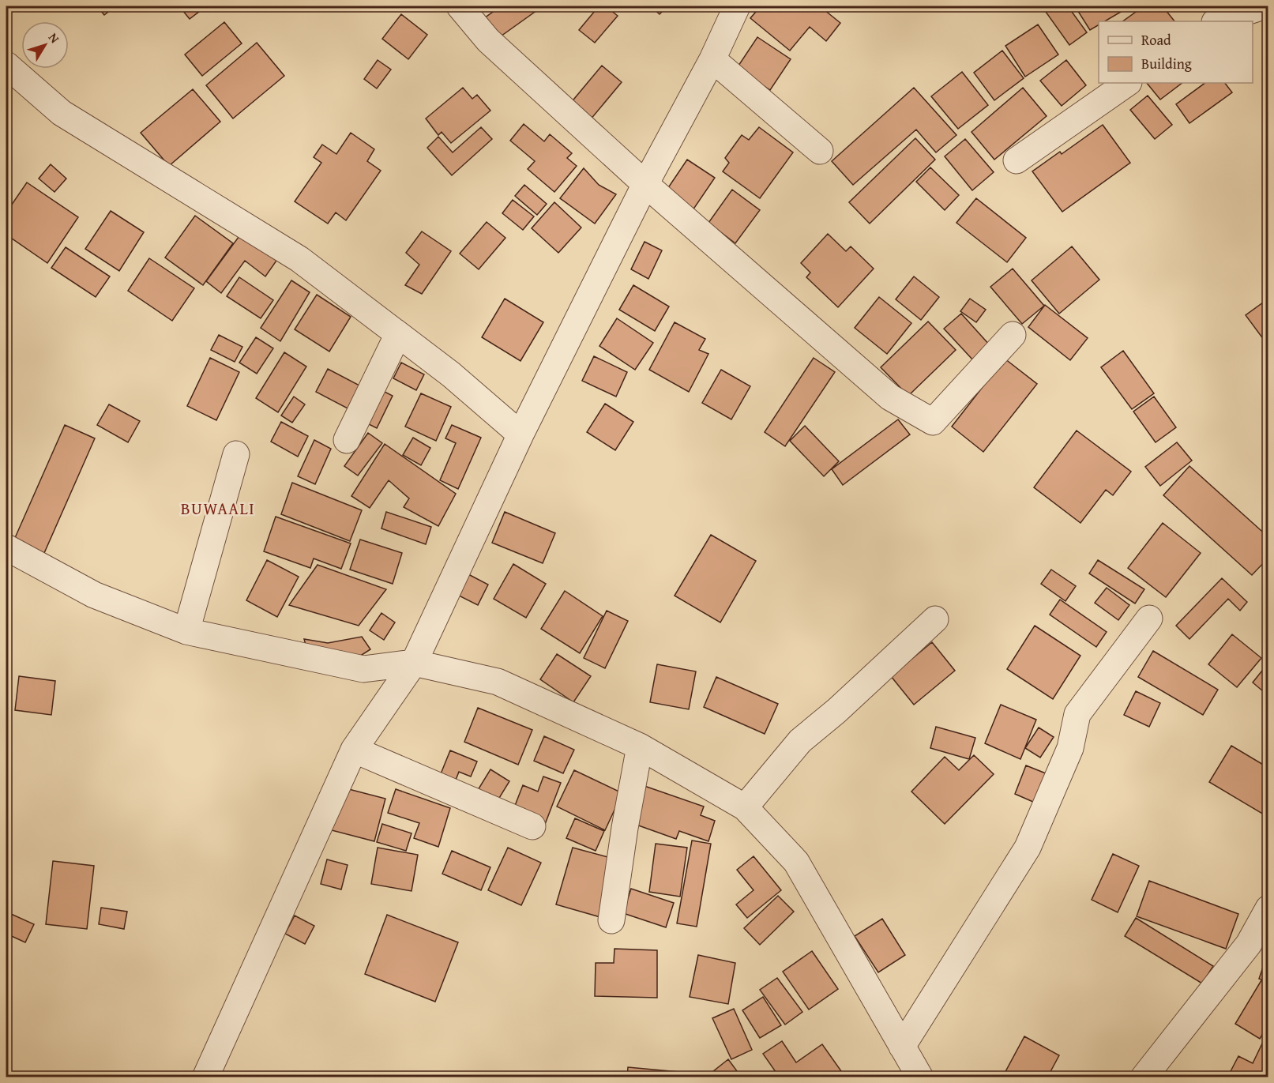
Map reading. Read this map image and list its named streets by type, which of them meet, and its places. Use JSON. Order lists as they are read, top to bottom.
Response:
{
  "districts": ["BUWAALI"],
  "legend": ["Road", "Building"],
  "north": "top right"
}
